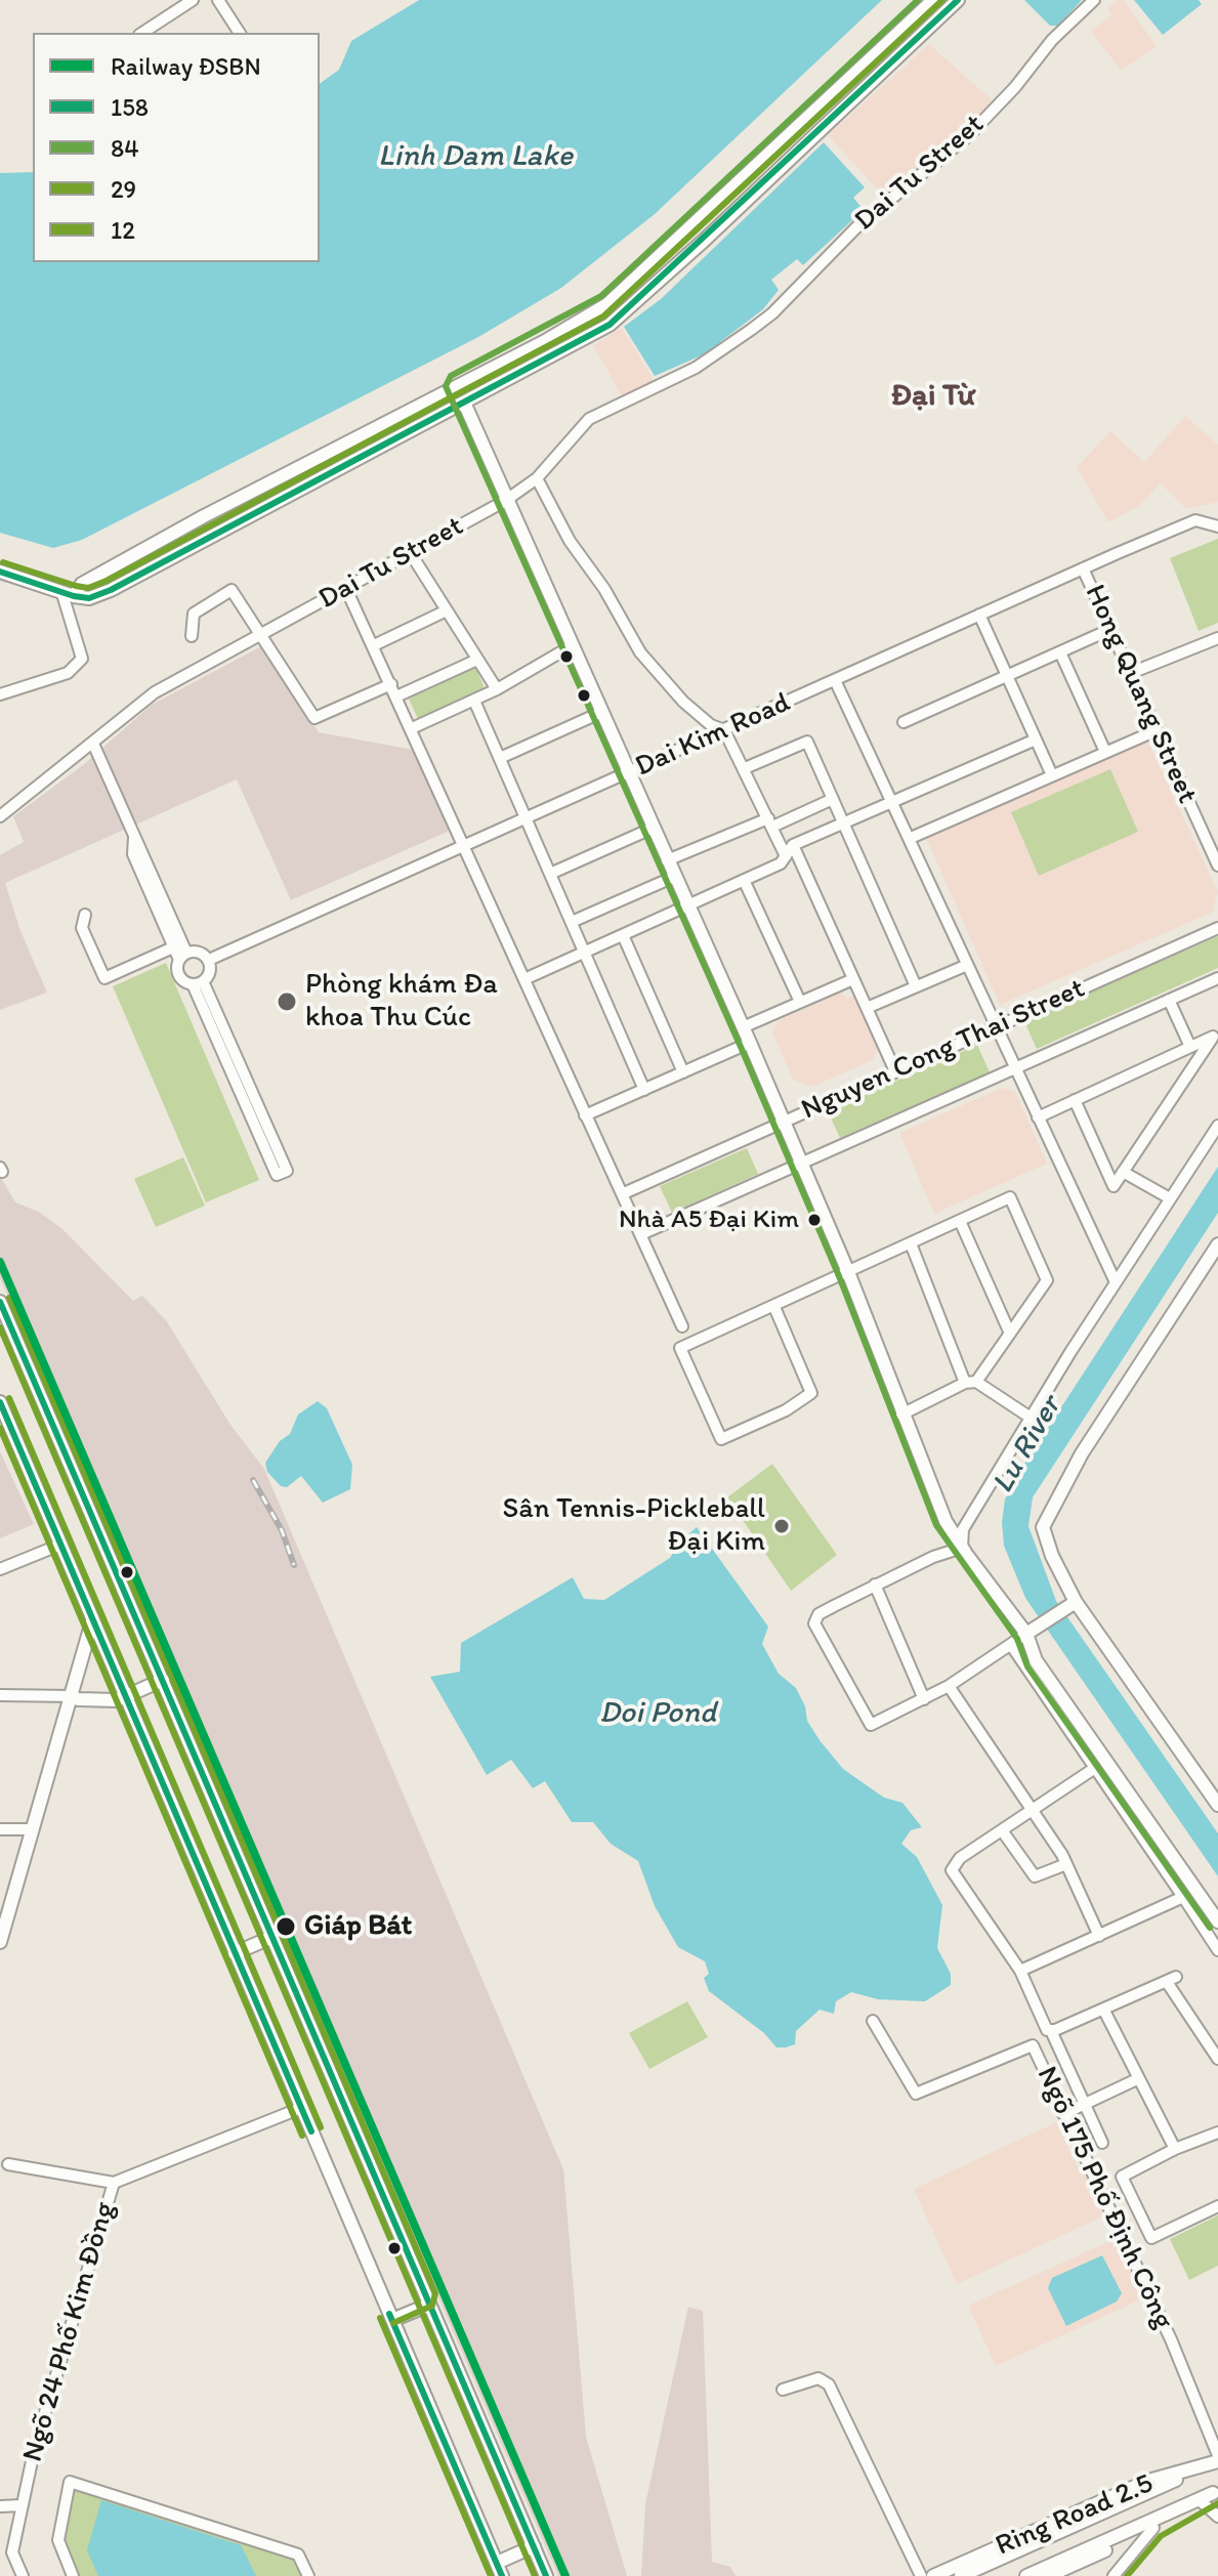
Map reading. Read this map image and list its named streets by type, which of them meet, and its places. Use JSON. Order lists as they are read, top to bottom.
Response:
{
  "streets": {
    "main road": ["Ring Road 2.5"],
    "street": [
      "Dai Tu Street",
      "Hong Quang Street",
      "Dai Kim Road",
      "Nguyen Cong Thai Street",
      "Ngõ 175 Phố Định Công",
      "Ngõ 24 Phố Kim Đồng"
    ]
  },
  "crossings": [
    ["Hong Quang Street", "Dai Kim Road"],
    ["Ngõ 175 Phố Định Công", "Ring Road 2.5"]
  ],
  "districts": ["Đại Từ"],
  "water": ["Linh Dam Lake", "Lu River", "Doi Pond"],
  "places": [
    "Phòng khám Đa khoa Thu Cúc",
    "Nhà A5 Đại Kim",
    "Sân Tennis-Pickleball Đại Kim",
    "Giáp Bát"
  ],
  "lines": [
    "transit line 158",
    "transit line 84",
    "transit line 29",
    "rail line ĐSBN",
    "transit line 12"
  ],
  "legend": [
    "Railway ĐSBN",
    "158",
    "84",
    "29",
    "12"
  ]
}
